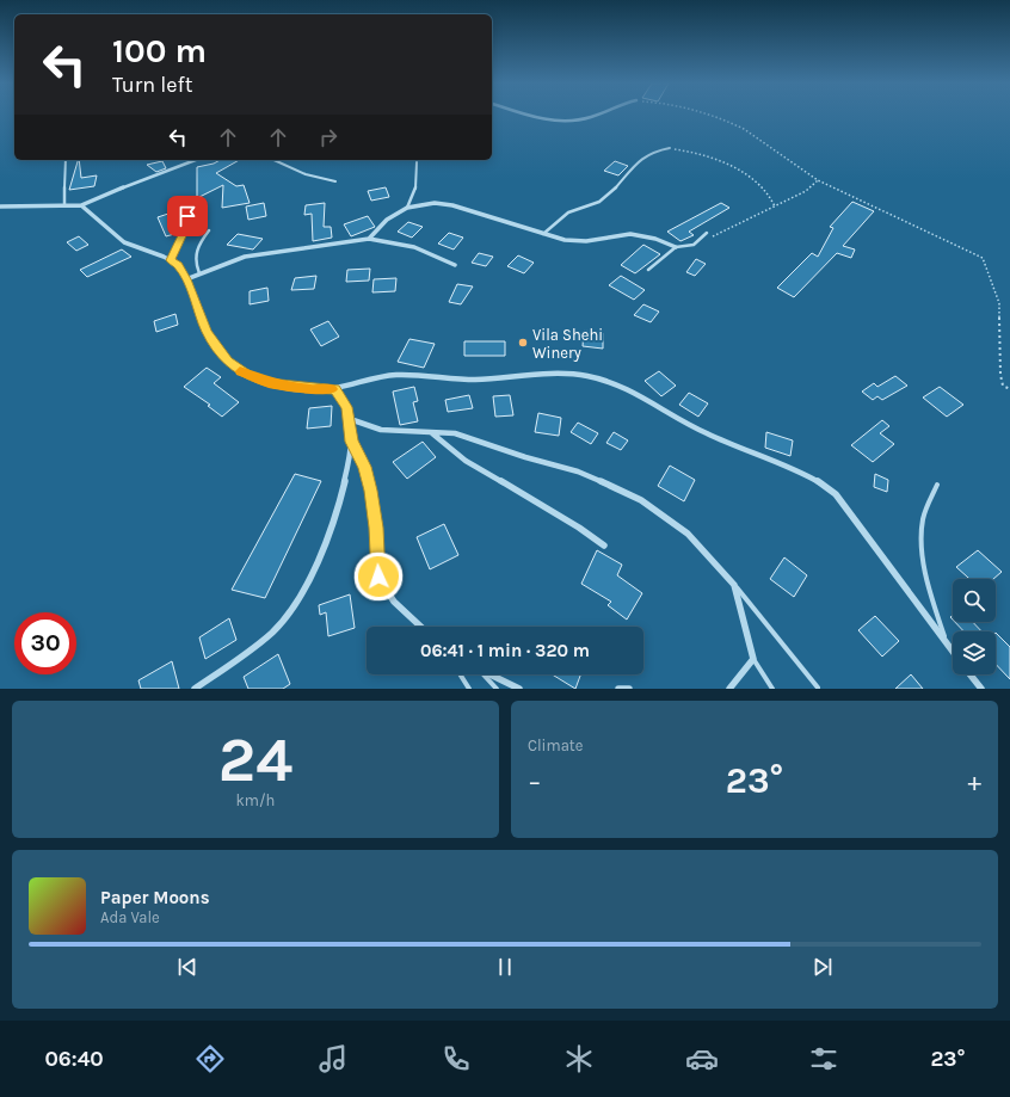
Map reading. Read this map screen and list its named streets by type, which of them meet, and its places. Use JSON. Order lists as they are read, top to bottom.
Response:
{
  "places": ["Vila Shehi Winery"],
  "page": {
    "turn": ["100 m", "Turn left"],
    "limit": "30",
    "trip": "06:41 · 1 min · 320 m",
    "tile": [
      ["24", "km/h"],
      "Climate"
    ],
    "heat": ["−", "23°", "+"],
    "song": ["Paper Moons", "Ada Vale"],
    "tabs": ["06:40", "23°"]
  }
}
